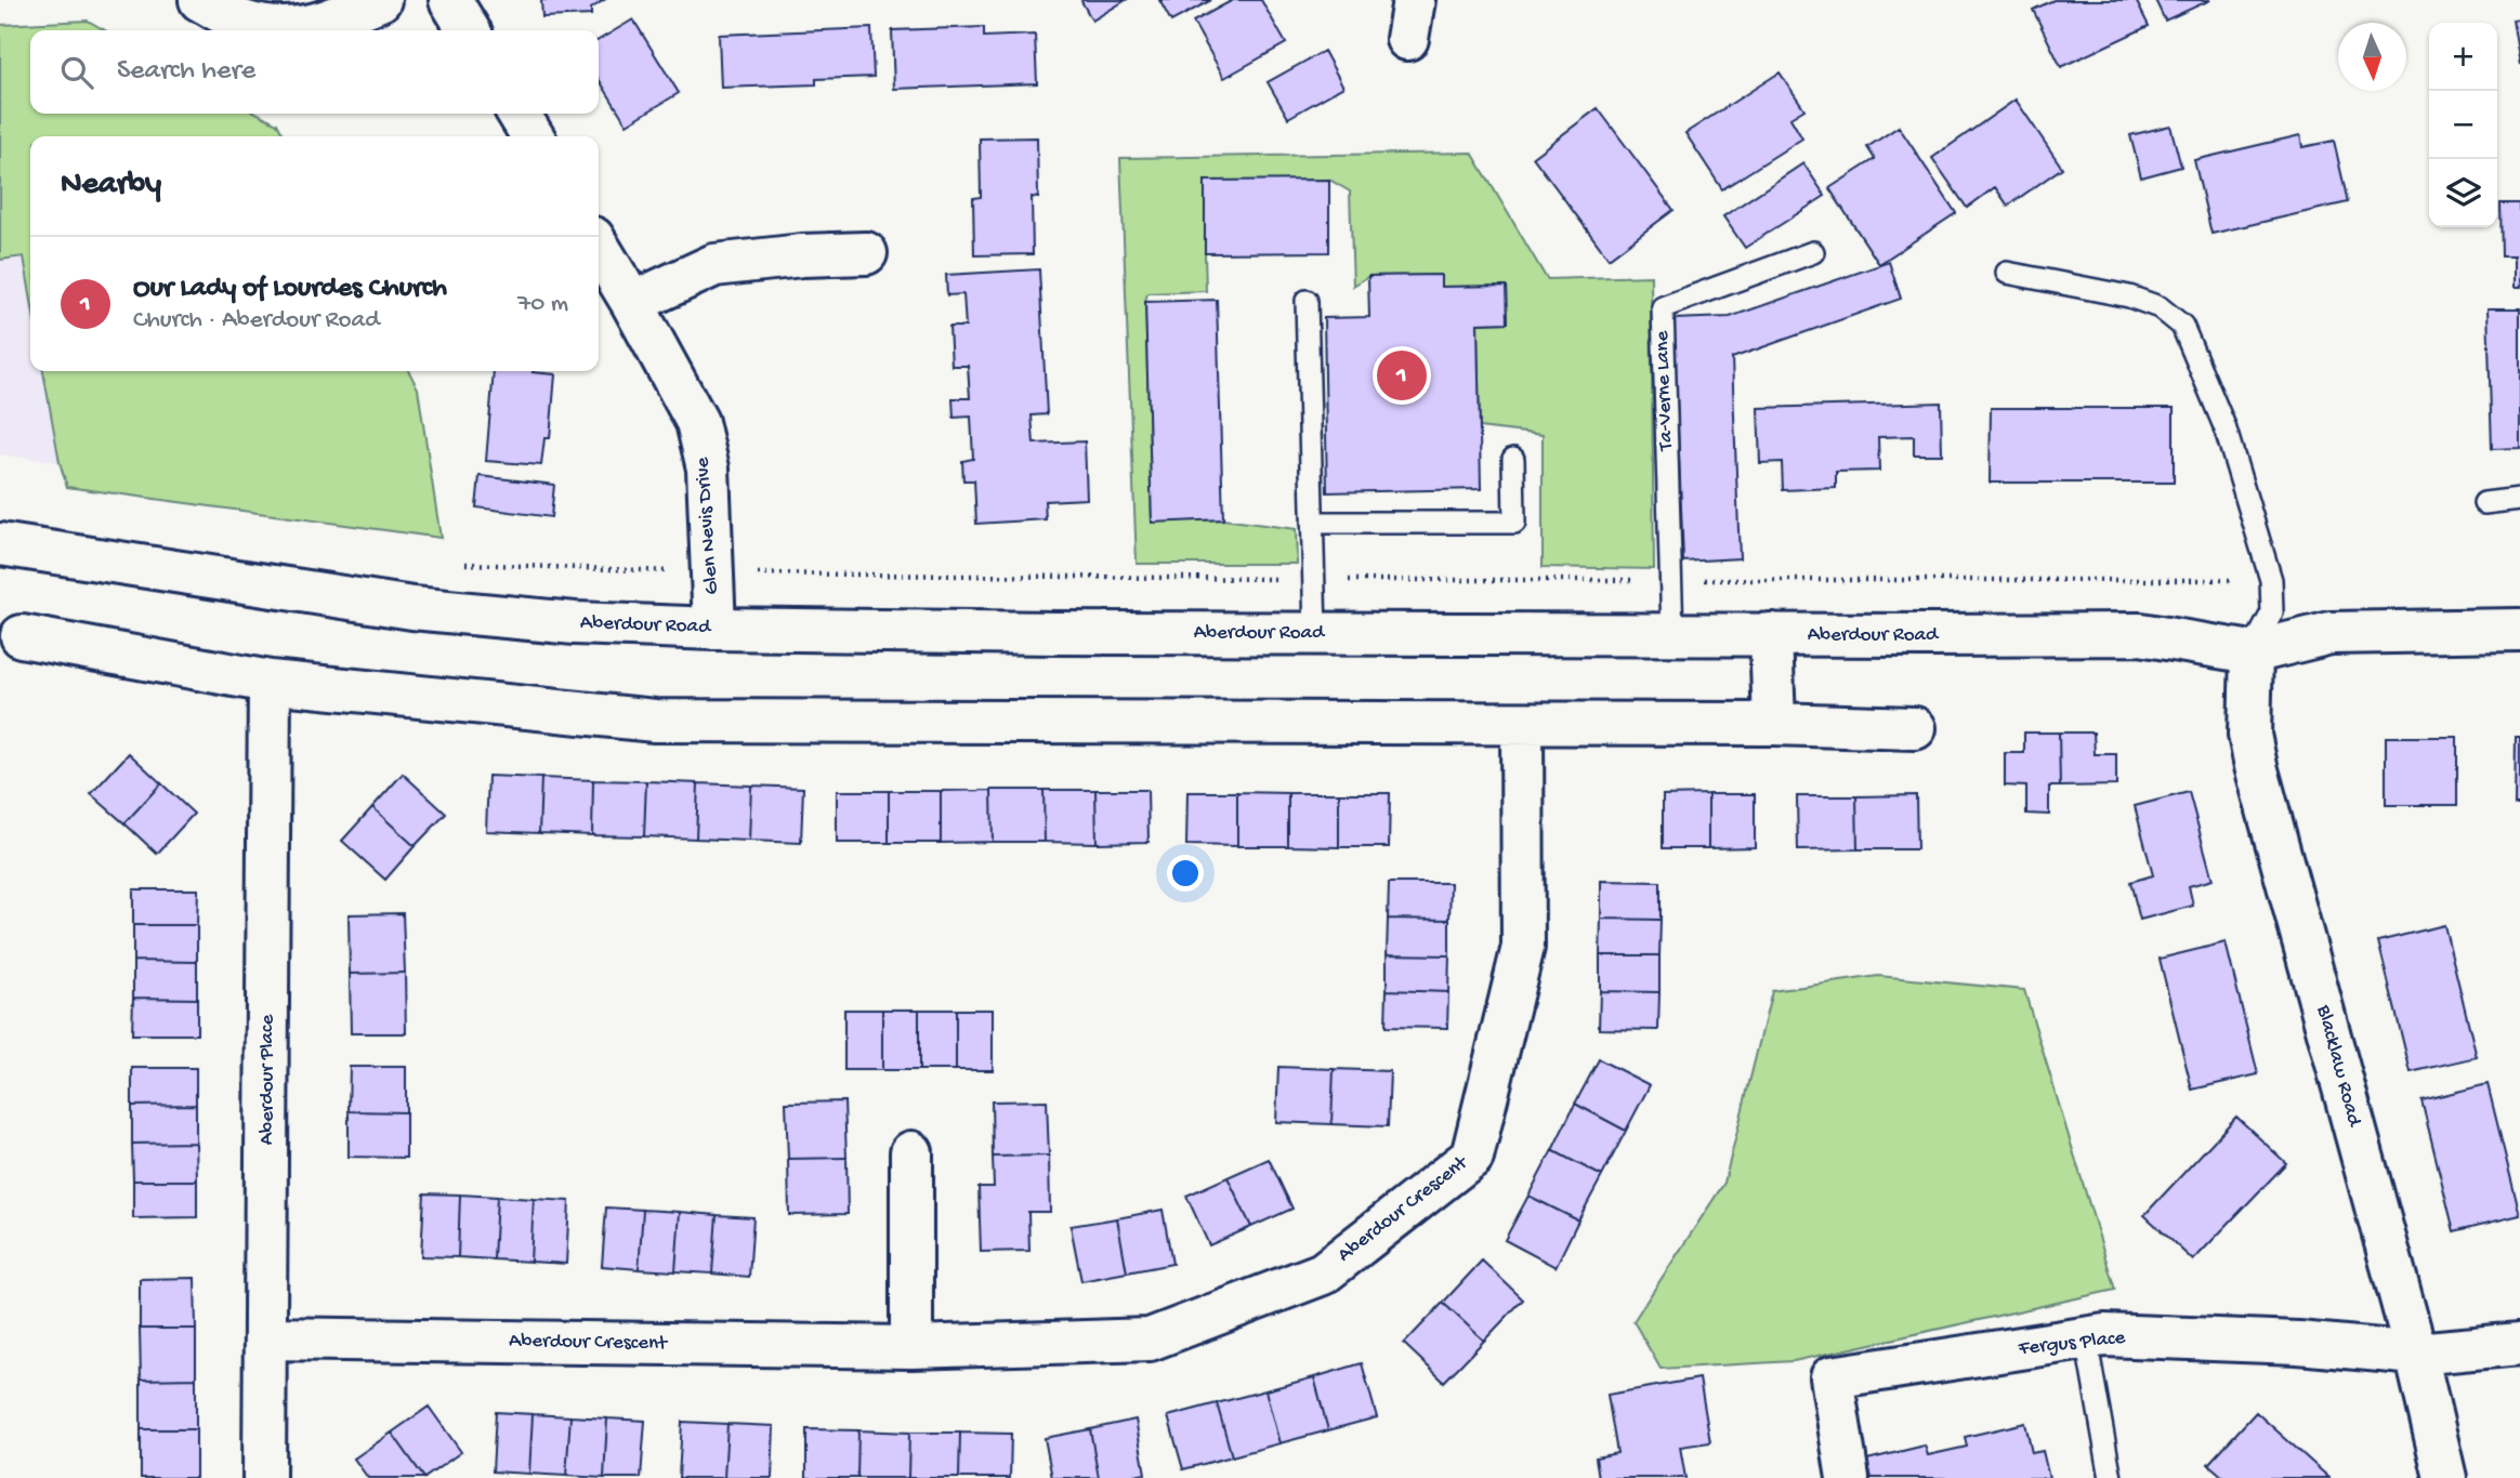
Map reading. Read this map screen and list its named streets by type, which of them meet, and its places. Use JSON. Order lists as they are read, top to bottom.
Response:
{
  "streets": {
    "street": [
      "Glen Nevis Drive",
      "Aberdour Road",
      "Blacklaw Road",
      "Aberdour Place",
      "Aberdour Crescent",
      "Fergus Place"
    ],
    "lane": ["Ta-Verne Lane"]
  },
  "crossings": [
    ["Ta-Verne Lane", "Aberdour Road"],
    ["Glen Nevis Drive", "Aberdour Road"],
    ["Aberdour Road", "Blacklaw Road"],
    ["Blacklaw Road", "Fergus Place"],
    ["Aberdour Place", "Aberdour Crescent"]
  ],
  "north": "bottom",
  "page": {
    "map_buttons": ["+", "−"],
    "search": "Search here",
    "heading": "Nearby",
    "list": [
      {
        "mark": "1",
        "name": "Our Lady of Lourdes Church",
        "note": "Church · Aberdour Road",
        "value": "70 m"
      }
    ],
    "pins": "1"
  }
}
